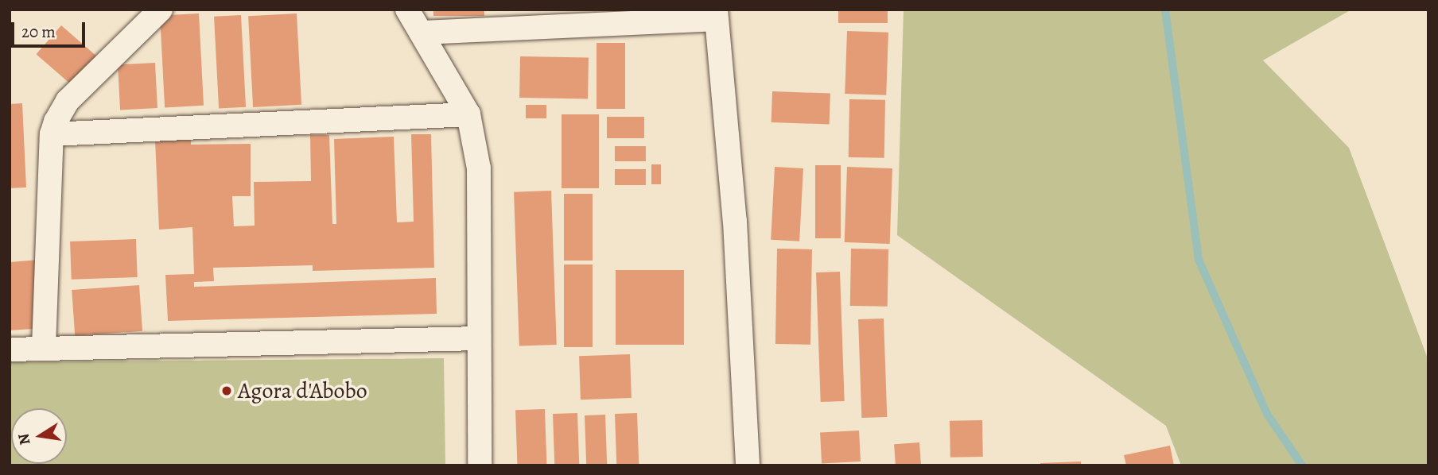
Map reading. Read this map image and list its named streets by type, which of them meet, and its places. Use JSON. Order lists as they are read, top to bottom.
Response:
{
  "places": ["Agora d'Abobo"],
  "scale_bar": "20 m",
  "north": "left"
}
